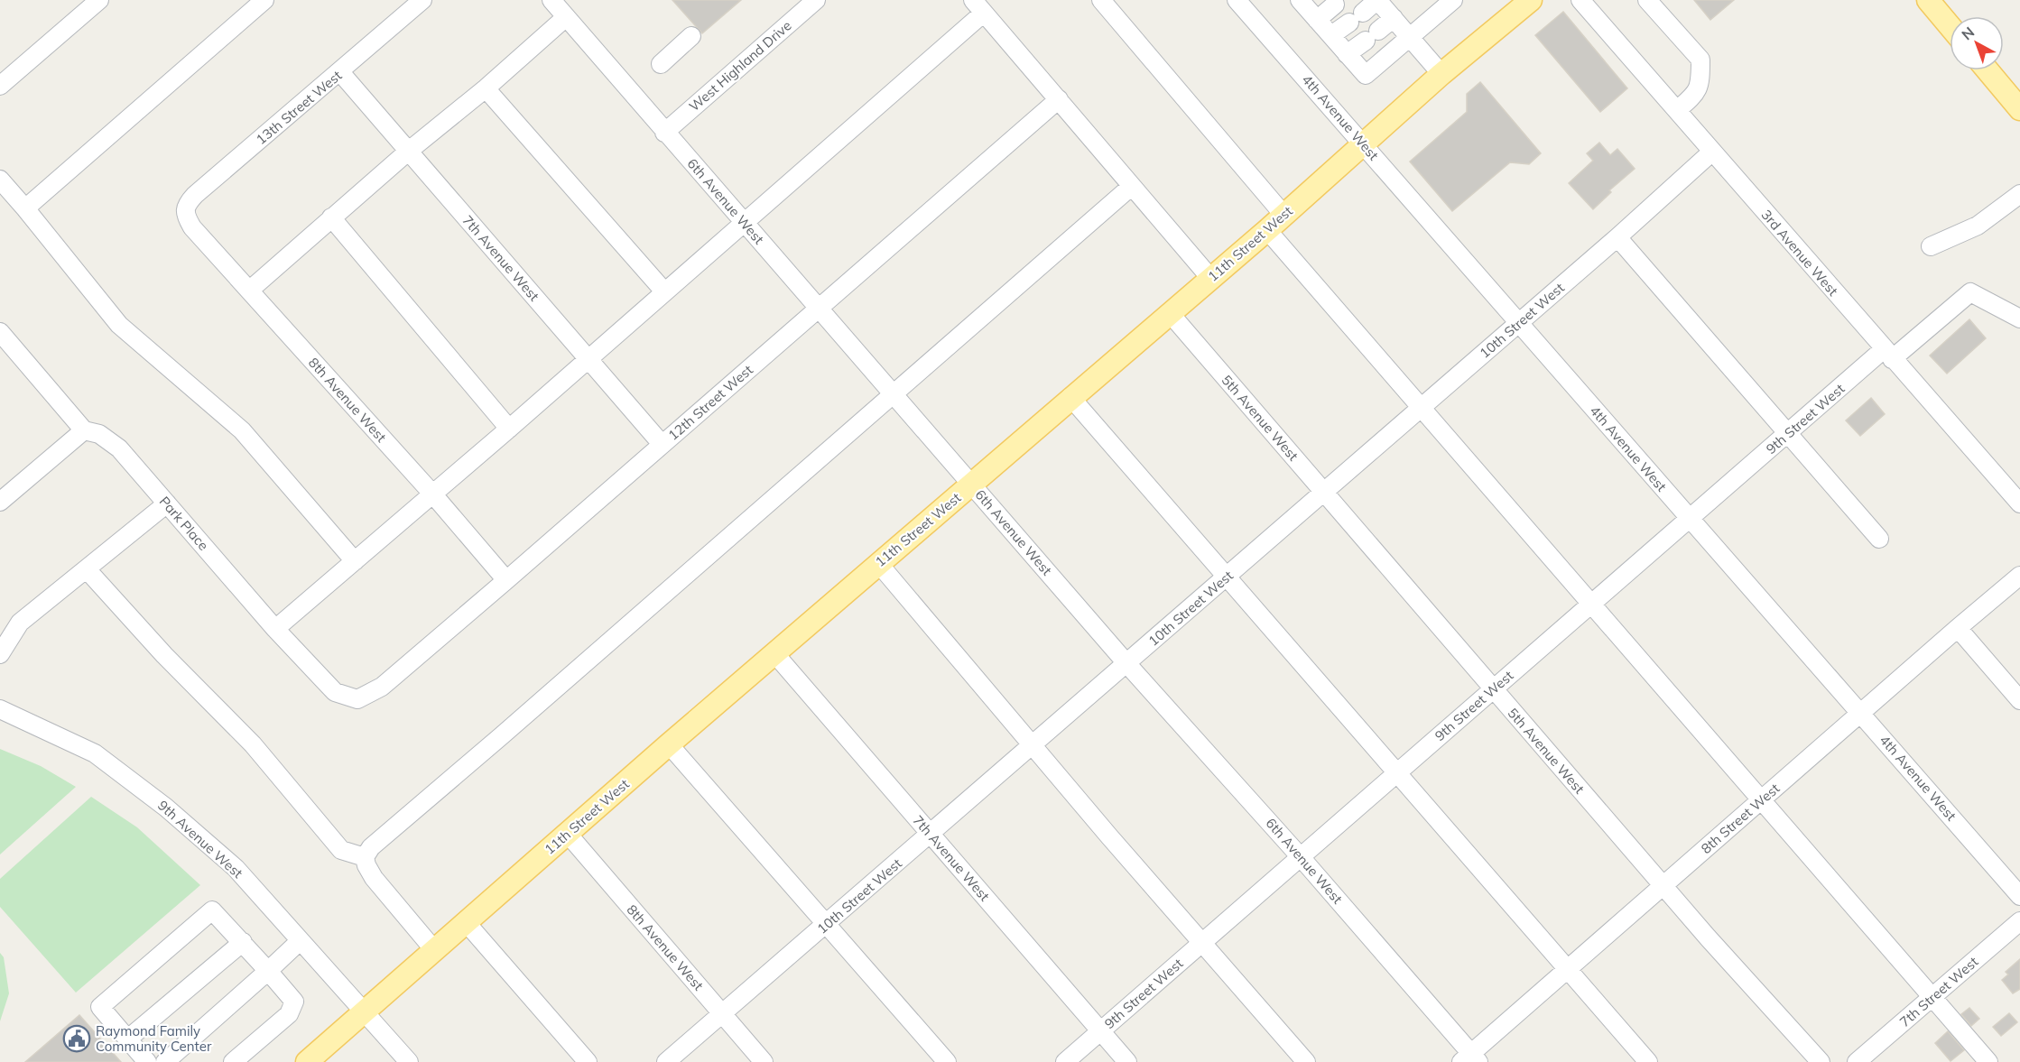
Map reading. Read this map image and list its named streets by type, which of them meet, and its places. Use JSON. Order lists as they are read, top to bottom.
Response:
{
  "streets": {
    "main road": ["11th Street West"],
    "street": [
      "West Highland Drive",
      "13th Street West",
      "4th Avenue West",
      "6th Avenue West",
      "3rd Avenue West",
      "7th Avenue West",
      "10th Street West",
      "8th Avenue West",
      "12th Street West",
      "5th Avenue West",
      "9th Street West",
      "Park Place",
      "8th Street West",
      "9th Avenue West",
      "7th Street West"
    ]
  },
  "crossings": [
    ["West Highland Drive", "6th Avenue West"],
    ["13th Street West", "7th Avenue West"],
    ["13th Street West", "8th Avenue West"],
    ["4th Avenue West", "11th Street West"],
    ["4th Avenue West", "10th Street West"],
    ["4th Avenue West", "9th Street West"],
    ["4th Avenue West", "8th Street West"],
    ["6th Avenue West", "11th Street West"],
    ["6th Avenue West", "10th Street West"],
    ["6th Avenue West", "12th Street West"],
    ["6th Avenue West", "9th Street West"],
    ["6th Avenue West", "8th Street West"],
    ["11th Street West", "7th Avenue West"],
    ["11th Street West", "8th Avenue West"],
    ["11th Street West", "5th Avenue West"],
    ["11th Street West", "9th Avenue West"],
    ["3rd Avenue West", "10th Street West"],
    ["3rd Avenue West", "9th Street West"],
    ["7th Avenue West", "10th Street West"],
    ["7th Avenue West", "12th Street West"],
    ["7th Avenue West", "9th Street West"],
    ["10th Street West", "8th Avenue West"],
    ["10th Street West", "5th Avenue West"],
    ["8th Avenue West", "12th Street West"],
    ["12th Street West", "Park Place"],
    ["5th Avenue West", "9th Street West"],
    ["5th Avenue West", "8th Street West"]
  ],
  "places": {
    "public building": ["Raymond Family Community Center"]
  },
  "north": "top left"
}
